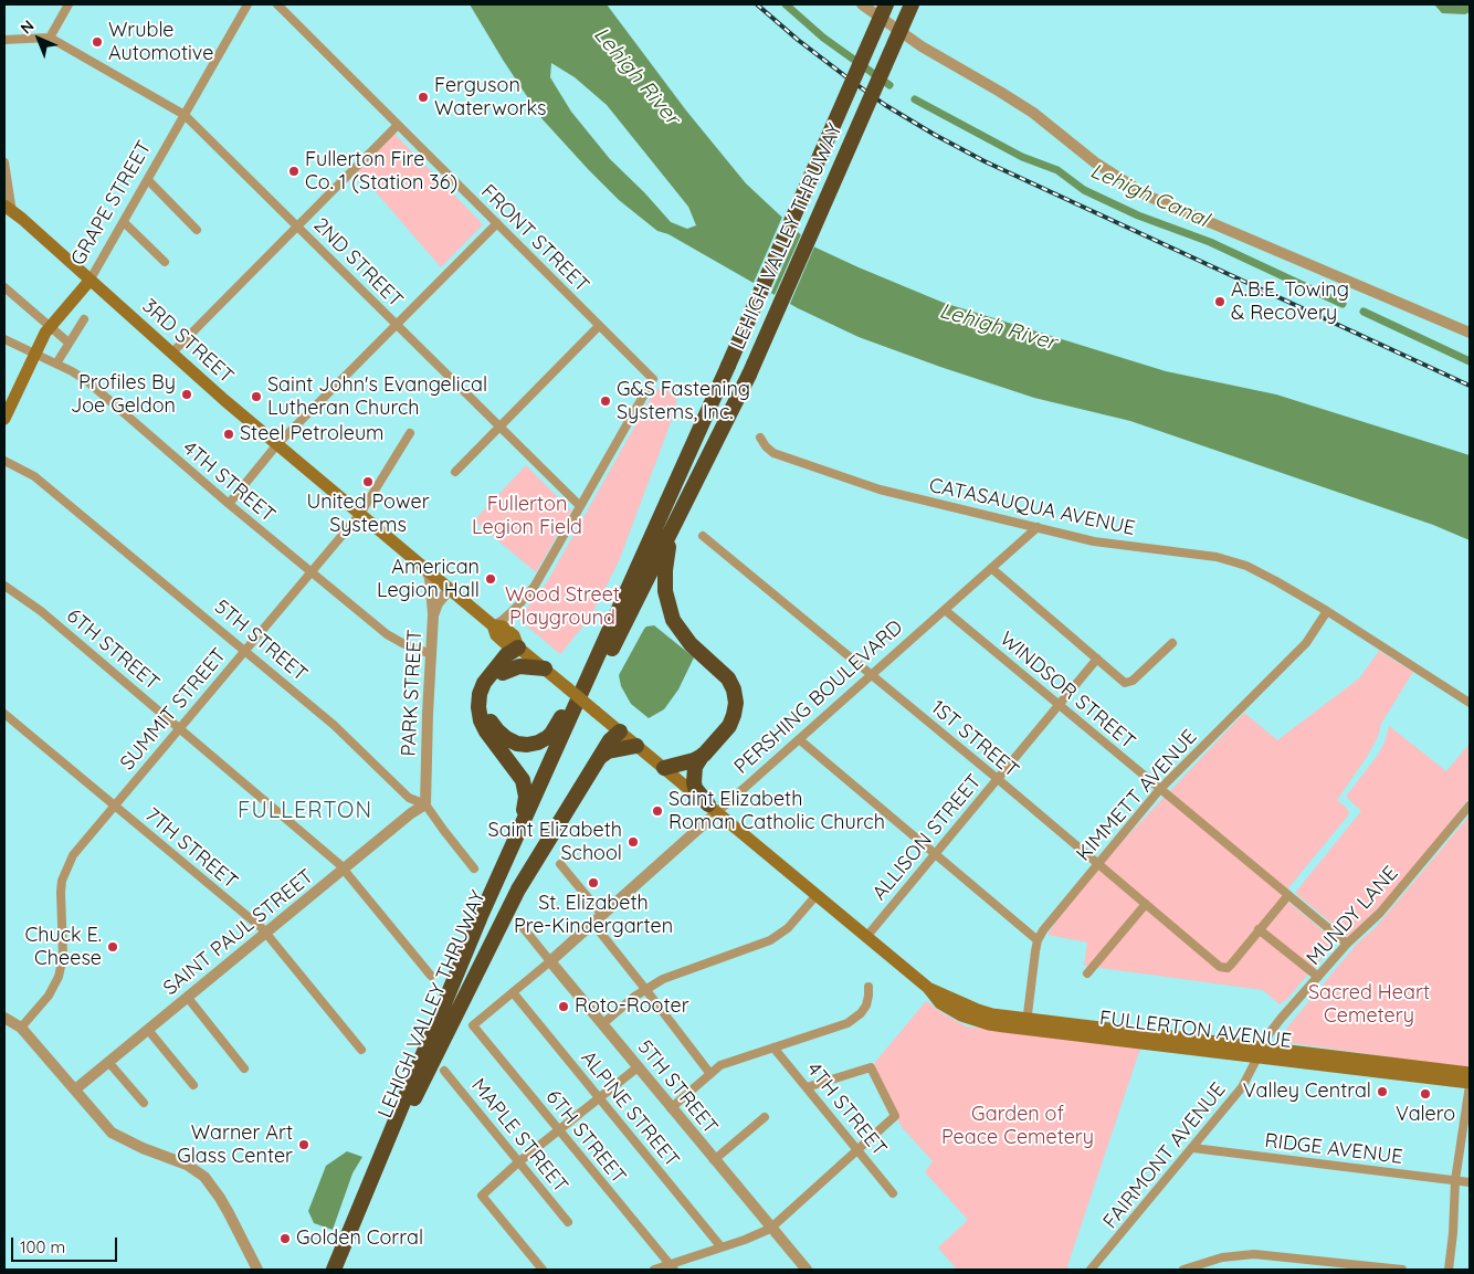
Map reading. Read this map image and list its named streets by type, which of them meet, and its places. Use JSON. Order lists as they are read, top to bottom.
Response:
{
  "streets": {
    "highway": ["LEHIGH VALLEY THRUWAY"],
    "main road": ["GRAPE STREET", "3RD STREET", "FULLERTON AVENUE"],
    "street": [
      "FRONT STREET",
      "2ND STREET",
      "4TH STREET",
      "CATASAUQUA AVENUE",
      "5TH STREET",
      "6TH STREET",
      "WINDSOR STREET",
      "PARK STREET",
      "PERSHING BOULEVARD",
      "SUMMIT STREET",
      "1ST STREET",
      "KIMMETT AVENUE",
      "ALLISON STREET",
      "7TH STREET",
      "MUNDY LANE",
      "SAINT PAUL STREET",
      "ALPINE STREET",
      "MAPLE STREET",
      "RIDGE AVENUE",
      "FAIRMONT AVENUE"
    ]
  },
  "crossings": [
    ["GRAPE STREET", "2ND STREET"],
    ["GRAPE STREET", "3RD STREET"],
    ["GRAPE STREET", "4TH STREET"],
    ["FRONT STREET", "2ND STREET"],
    ["3RD STREET", "PARK STREET"],
    ["3RD STREET", "SUMMIT STREET"],
    ["3RD STREET", "FULLERTON AVENUE"],
    ["4TH STREET", "PARK STREET"],
    ["4TH STREET", "SUMMIT STREET"],
    ["CATASAUQUA AVENUE", "PERSHING BOULEVARD"],
    ["CATASAUQUA AVENUE", "KIMMETT AVENUE"],
    ["5TH STREET", "PARK STREET"],
    ["5TH STREET", "PERSHING BOULEVARD"],
    ["5TH STREET", "SUMMIT STREET"],
    ["5TH STREET", "SAINT PAUL STREET"],
    ["6TH STREET", "SUMMIT STREET"],
    ["6TH STREET", "SAINT PAUL STREET"],
    ["6TH STREET", "ALPINE STREET"],
    ["WINDSOR STREET", "PERSHING BOULEVARD"],
    ["WINDSOR STREET", "KIMMETT AVENUE"],
    ["WINDSOR STREET", "ALLISON STREET"],
    ["WINDSOR STREET", "MUNDY LANE"],
    ["PARK STREET", "SAINT PAUL STREET"],
    ["PARK STREET", "FULLERTON AVENUE"],
    ["PERSHING BOULEVARD", "1ST STREET"],
    ["PERSHING BOULEVARD", "FULLERTON AVENUE"],
    ["SUMMIT STREET", "7TH STREET"],
    ["1ST STREET", "KIMMETT AVENUE"],
    ["1ST STREET", "ALLISON STREET"],
    ["KIMMETT AVENUE", "FULLERTON AVENUE"],
    ["ALLISON STREET", "FULLERTON AVENUE"],
    ["7TH STREET", "SAINT PAUL STREET"],
    ["MUNDY LANE", "FULLERTON AVENUE"],
    ["MUNDY LANE", "FAIRMONT AVENUE"],
    ["FULLERTON AVENUE", "FAIRMONT AVENUE"],
    ["RIDGE AVENUE", "FAIRMONT AVENUE"]
  ],
  "districts": ["FULLERTON"],
  "water": ["Lehigh River", "Lehigh Canal"],
  "parks": [
    "Fullerton Legion Field",
    "Wood Street Playground",
    "Sacred Heart Cemetery",
    "Garden of Peace Cemetery"
  ],
  "places": [
    "Wruble Automotive",
    "Ferguson Waterworks",
    "Fullerton Fire Co. 1 (Station 36)",
    "A.B.E. Towing & Recovery",
    "Profiles By Joe Geldon",
    "Saint John's Evangelical Lutheran Church",
    "G&S Fastening Systems, Inc.",
    "Steel Petroleum",
    "United Power Systems",
    "American Legion Hall",
    "Saint Elizabeth Roman Catholic Church",
    "Saint Elizabeth School",
    "St. Elizabeth Pre-Kindergarten",
    "Chuck E. Cheese",
    "Roto-Rooter",
    "Valley Central",
    "Valero",
    "Warner Art Glass Center",
    "Golden Corral"
  ],
  "scale_bar": "100 m",
  "north": "top left"
}
